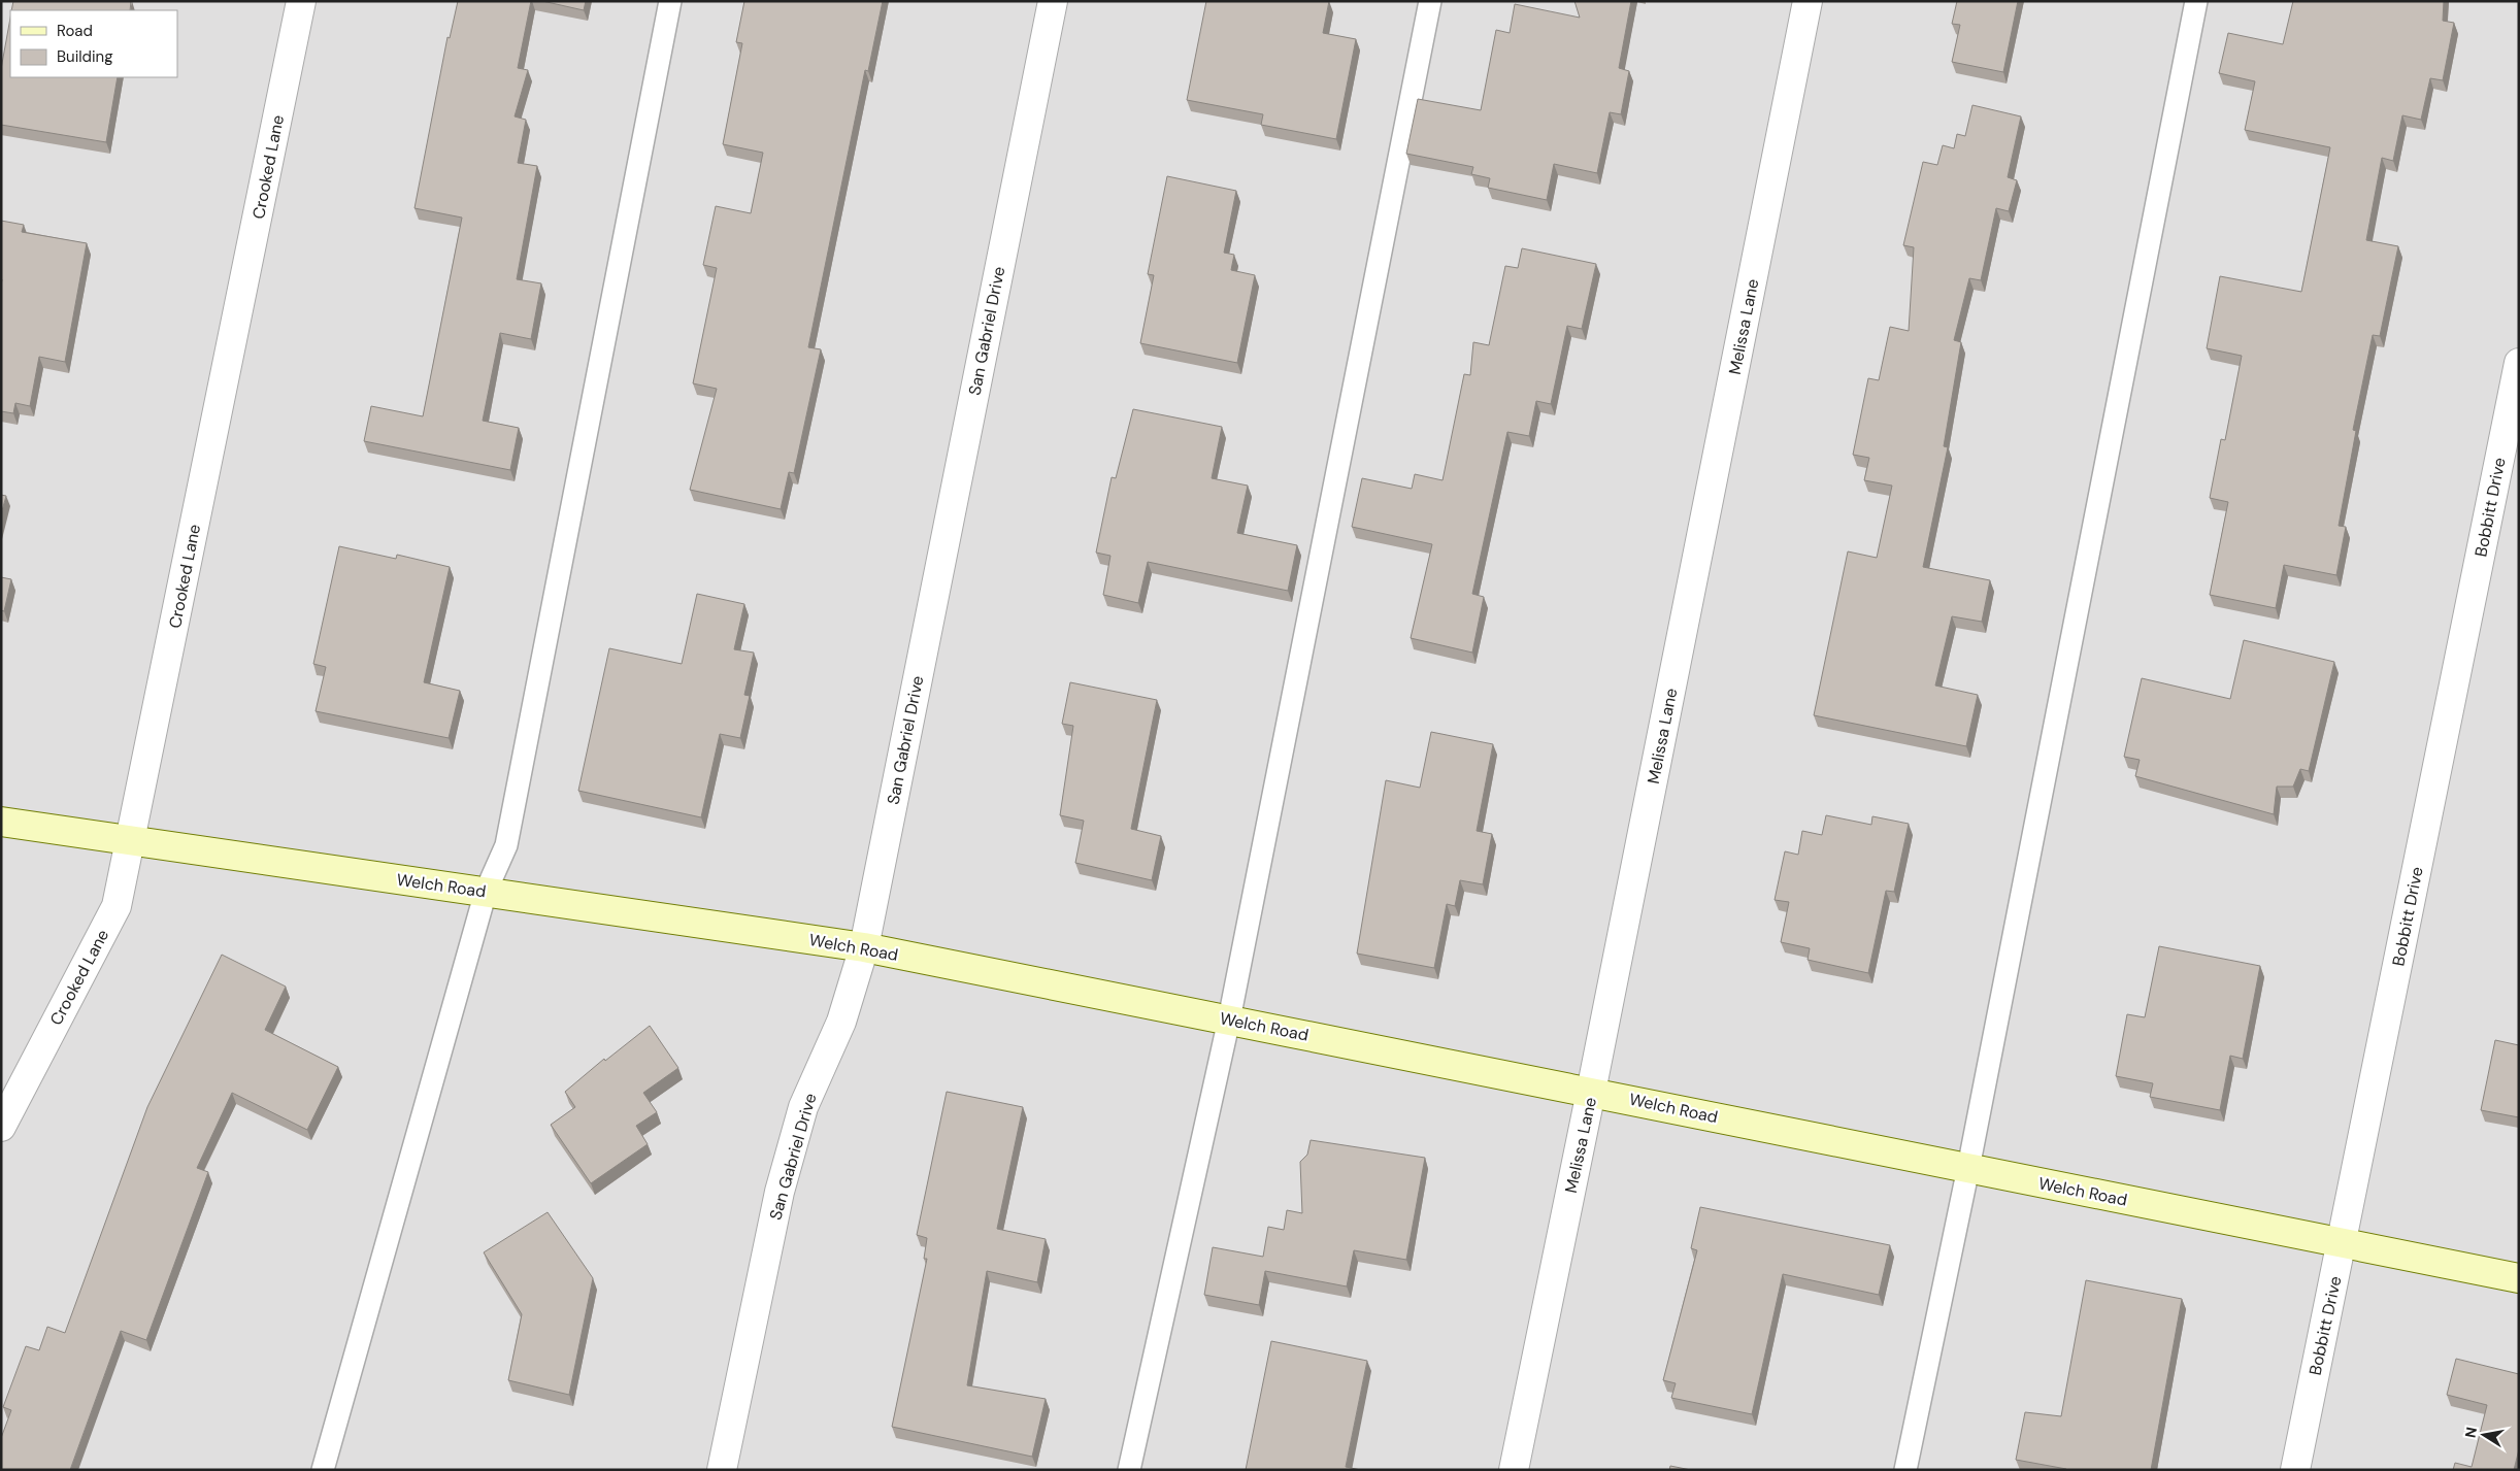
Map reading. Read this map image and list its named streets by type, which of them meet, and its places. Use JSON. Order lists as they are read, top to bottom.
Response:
{
  "streets": {
    "street": [
      "Crooked Lane",
      "Melissa Lane",
      "San Gabriel Drive",
      "Bobbitt Drive",
      "Welch Road"
    ]
  },
  "crossings": [
    ["Crooked Lane", "Welch Road"],
    ["Melissa Lane", "Welch Road"],
    ["San Gabriel Drive", "Welch Road"],
    ["Bobbitt Drive", "Welch Road"]
  ],
  "legend": ["Road", "Building"],
  "north": "left"
}
